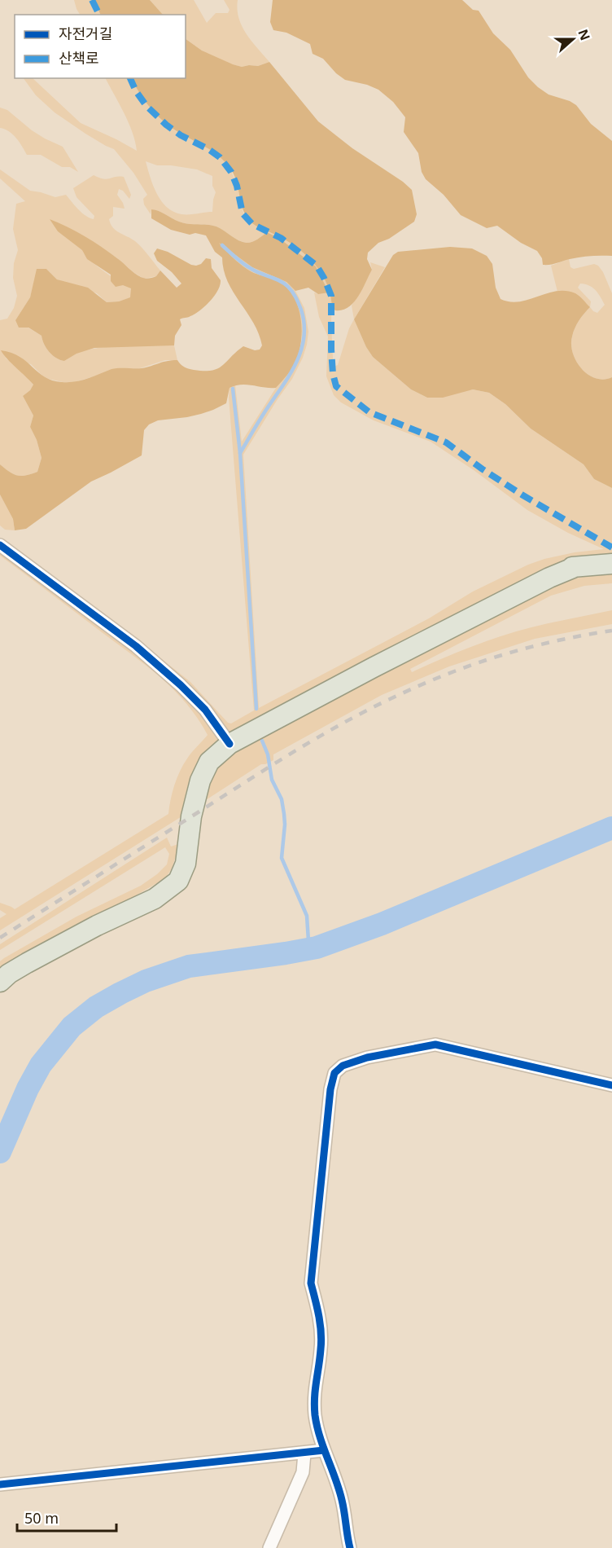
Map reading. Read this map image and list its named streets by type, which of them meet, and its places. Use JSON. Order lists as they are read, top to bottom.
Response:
{
  "legend": ["자전거길", "산책로"],
  "scale_bar": "50 m",
  "north": "right"
}
